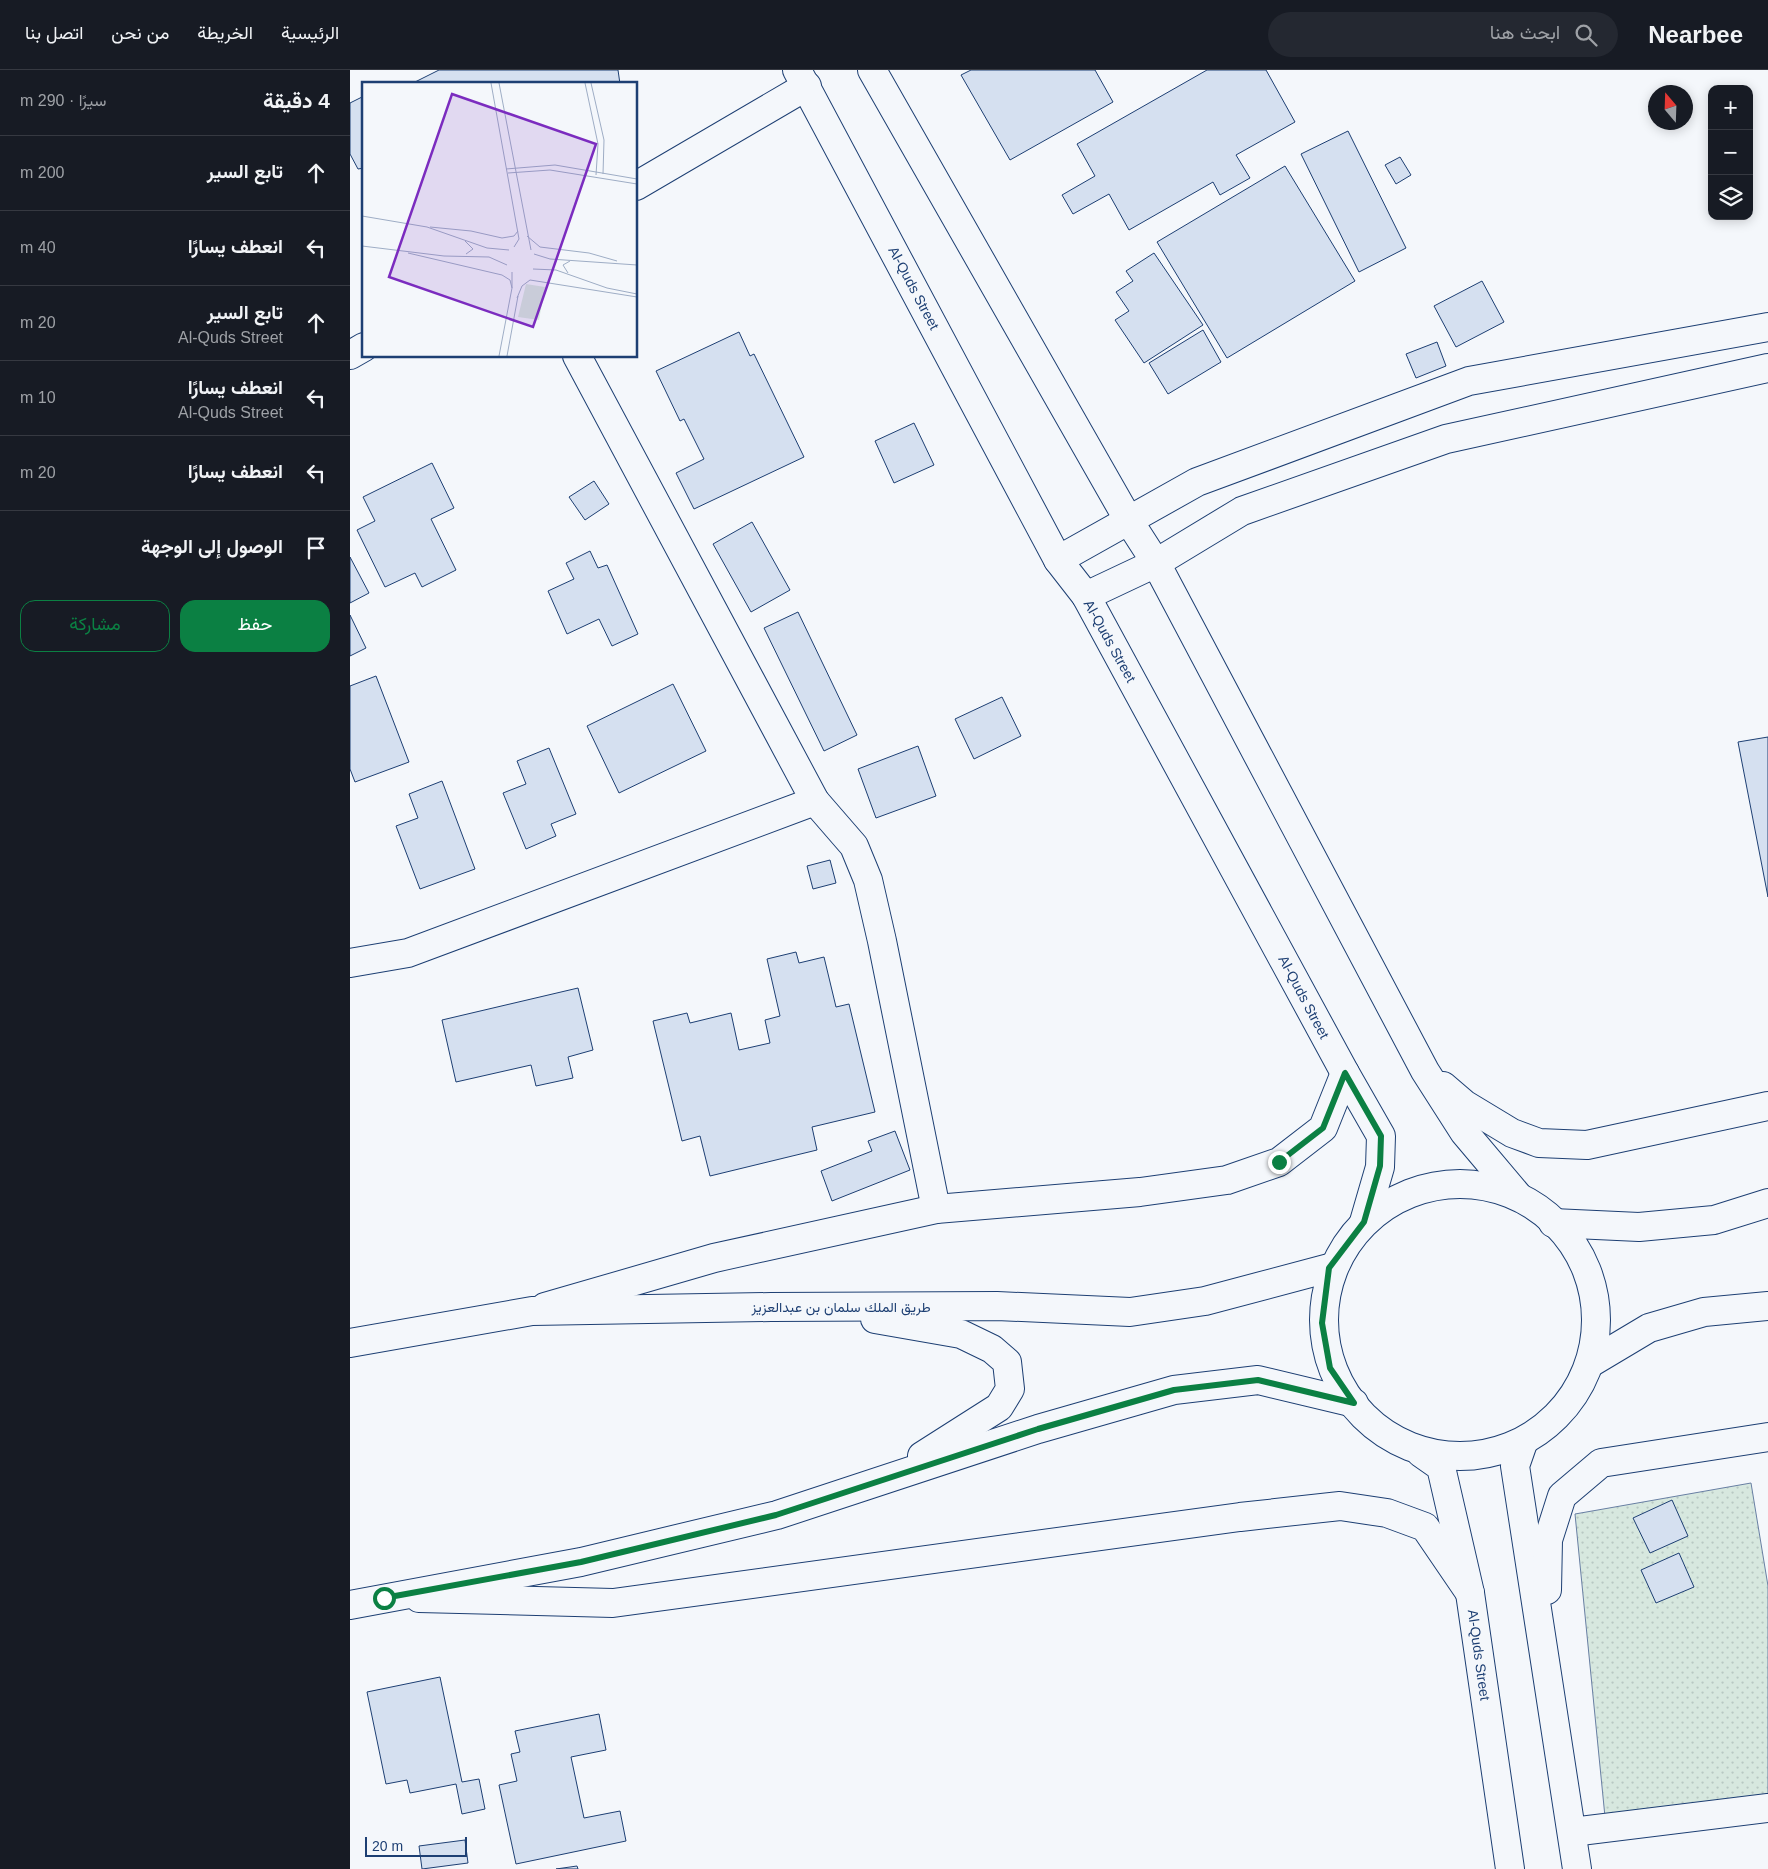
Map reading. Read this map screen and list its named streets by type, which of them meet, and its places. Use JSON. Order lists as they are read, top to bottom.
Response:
{
  "streets": {
    "street": ["Al-Quds Street", "طريق الملك سلمان بن عبدالعزيز"]
  },
  "scale_bar": "20 m",
  "north": "top",
  "page": {
    "header": "Nearbee",
    "search": "ابحث هنا",
    "nav": [
      "الرئيسية",
      "الخريطة",
      "من نحن",
      "اتصل بنا"
    ],
    "heading": ["4 دقيقة", "سيرًا · 290 m"],
    "map_buttons": ["+", "−"],
    "list": [
      ["تابع السير", "200 m"],
      ["انعطف يسارًا", "40 m"],
      ["تابع السير", "Al-Quds Street", "20 m"],
      ["انعطف يسارًا", "Al-Quds Street", "10 m"],
      ["انعطف يسارًا", "20 m"],
      "الوصول إلى الوجهة"
    ],
    "buttons": ["حفظ", "مشاركة"],
    "scale": "20 m"
  }
}
